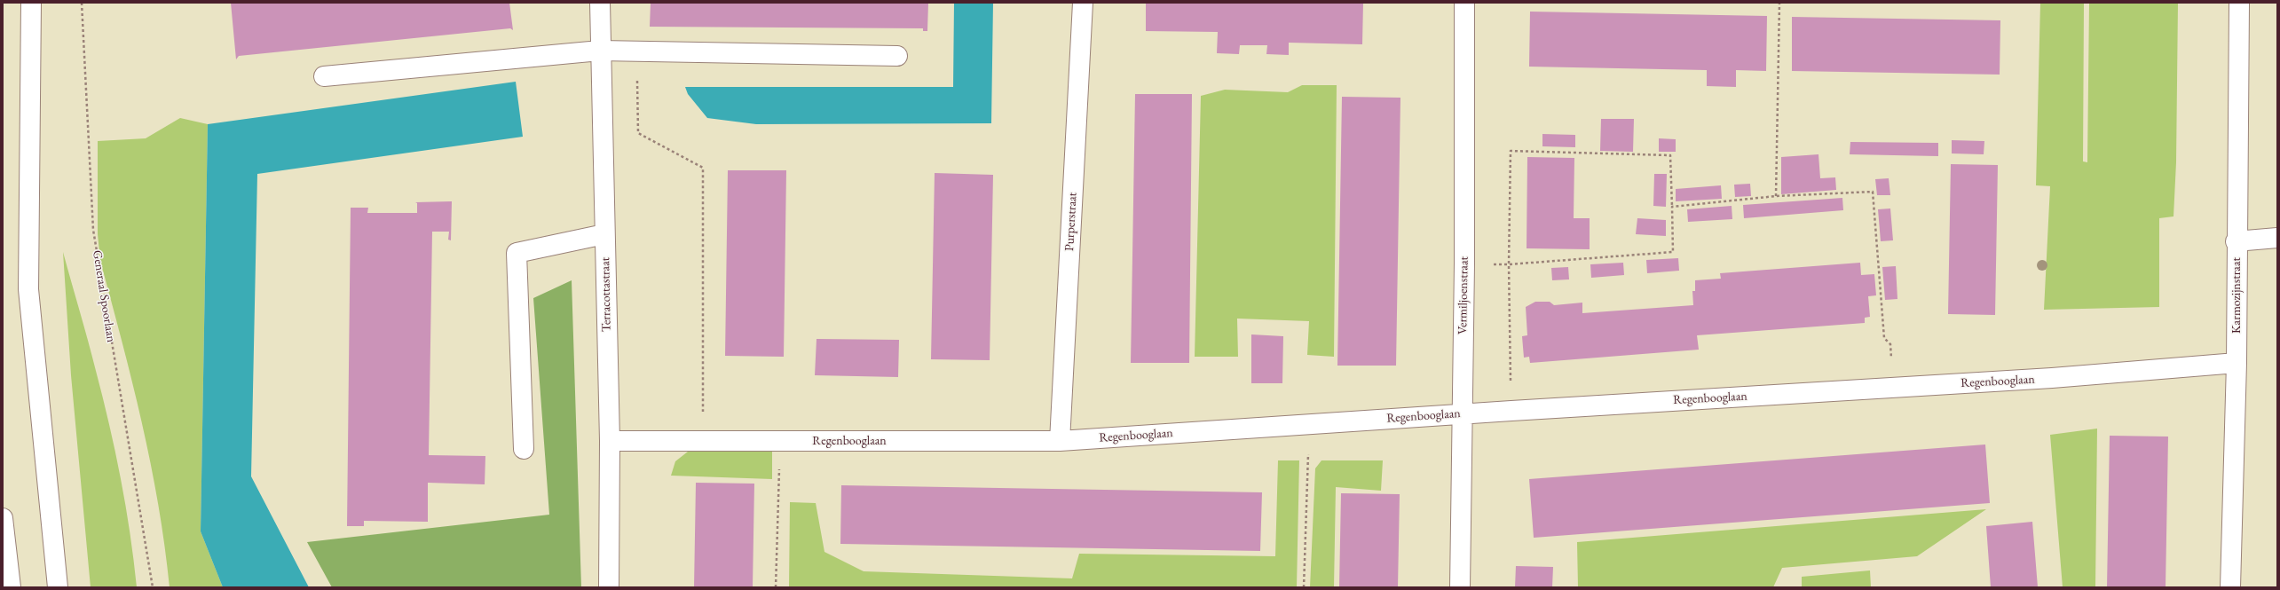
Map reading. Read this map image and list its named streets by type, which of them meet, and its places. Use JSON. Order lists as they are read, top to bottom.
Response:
{
  "streets": {
    "street": [
      "Purperstraat",
      "Terracottastraat",
      "Vermiljoenstraat",
      "Karmozijnstraat",
      "Regenbooglaan"
    ],
    "path": ["Generaal Spoorlaan"]
  },
  "crossings": [
    ["Purperstraat", "Regenbooglaan"],
    ["Terracottastraat", "Regenbooglaan"],
    ["Vermiljoenstraat", "Regenbooglaan"],
    ["Karmozijnstraat", "Regenbooglaan"]
  ]
}
